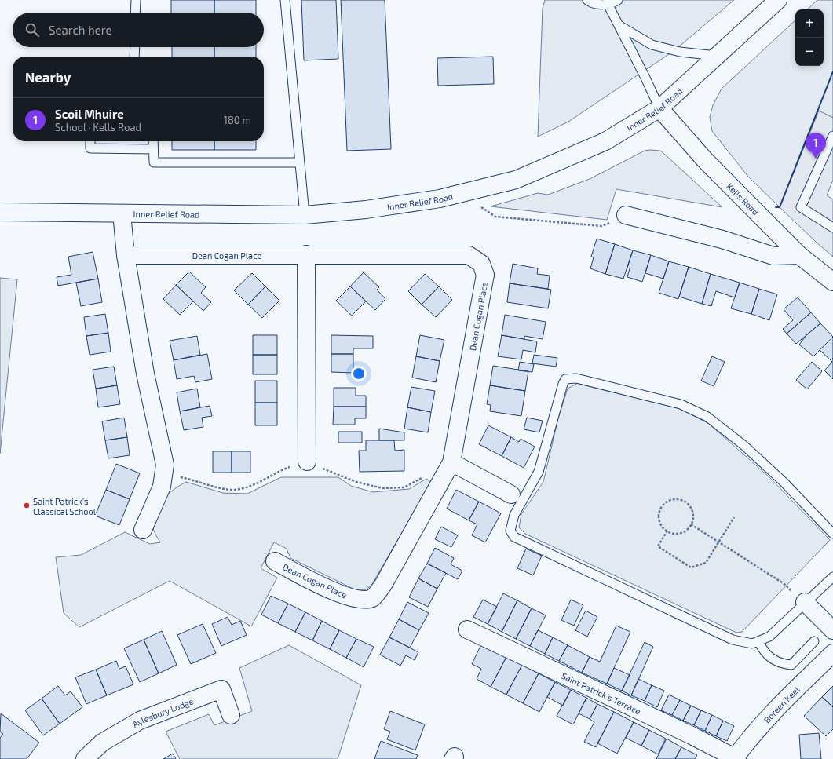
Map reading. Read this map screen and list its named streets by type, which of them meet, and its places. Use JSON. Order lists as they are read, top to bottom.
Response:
{
  "streets": {
    "street": [
      "Inner Relief Road",
      "Kells Road",
      "Dean Cogan Place",
      "Saint Patrick's Terrace",
      "Boreen Keel",
      "Aylesbury Lodge"
    ]
  },
  "crossings": [
    ["Inner Relief Road", "Kells Road"],
    ["Saint Patrick's Terrace", "Boreen Keel"]
  ],
  "places": ["Saint Patrick's Classical School"],
  "page": {
    "map_buttons": ["+", "−"],
    "search": "Search here",
    "heading": "Nearby",
    "list": [
      {
        "mark": "1",
        "name": "Scoil Mhuire",
        "note": "School · Kells Road",
        "value": "180 m"
      }
    ],
    "pins": "1"
  }
}
